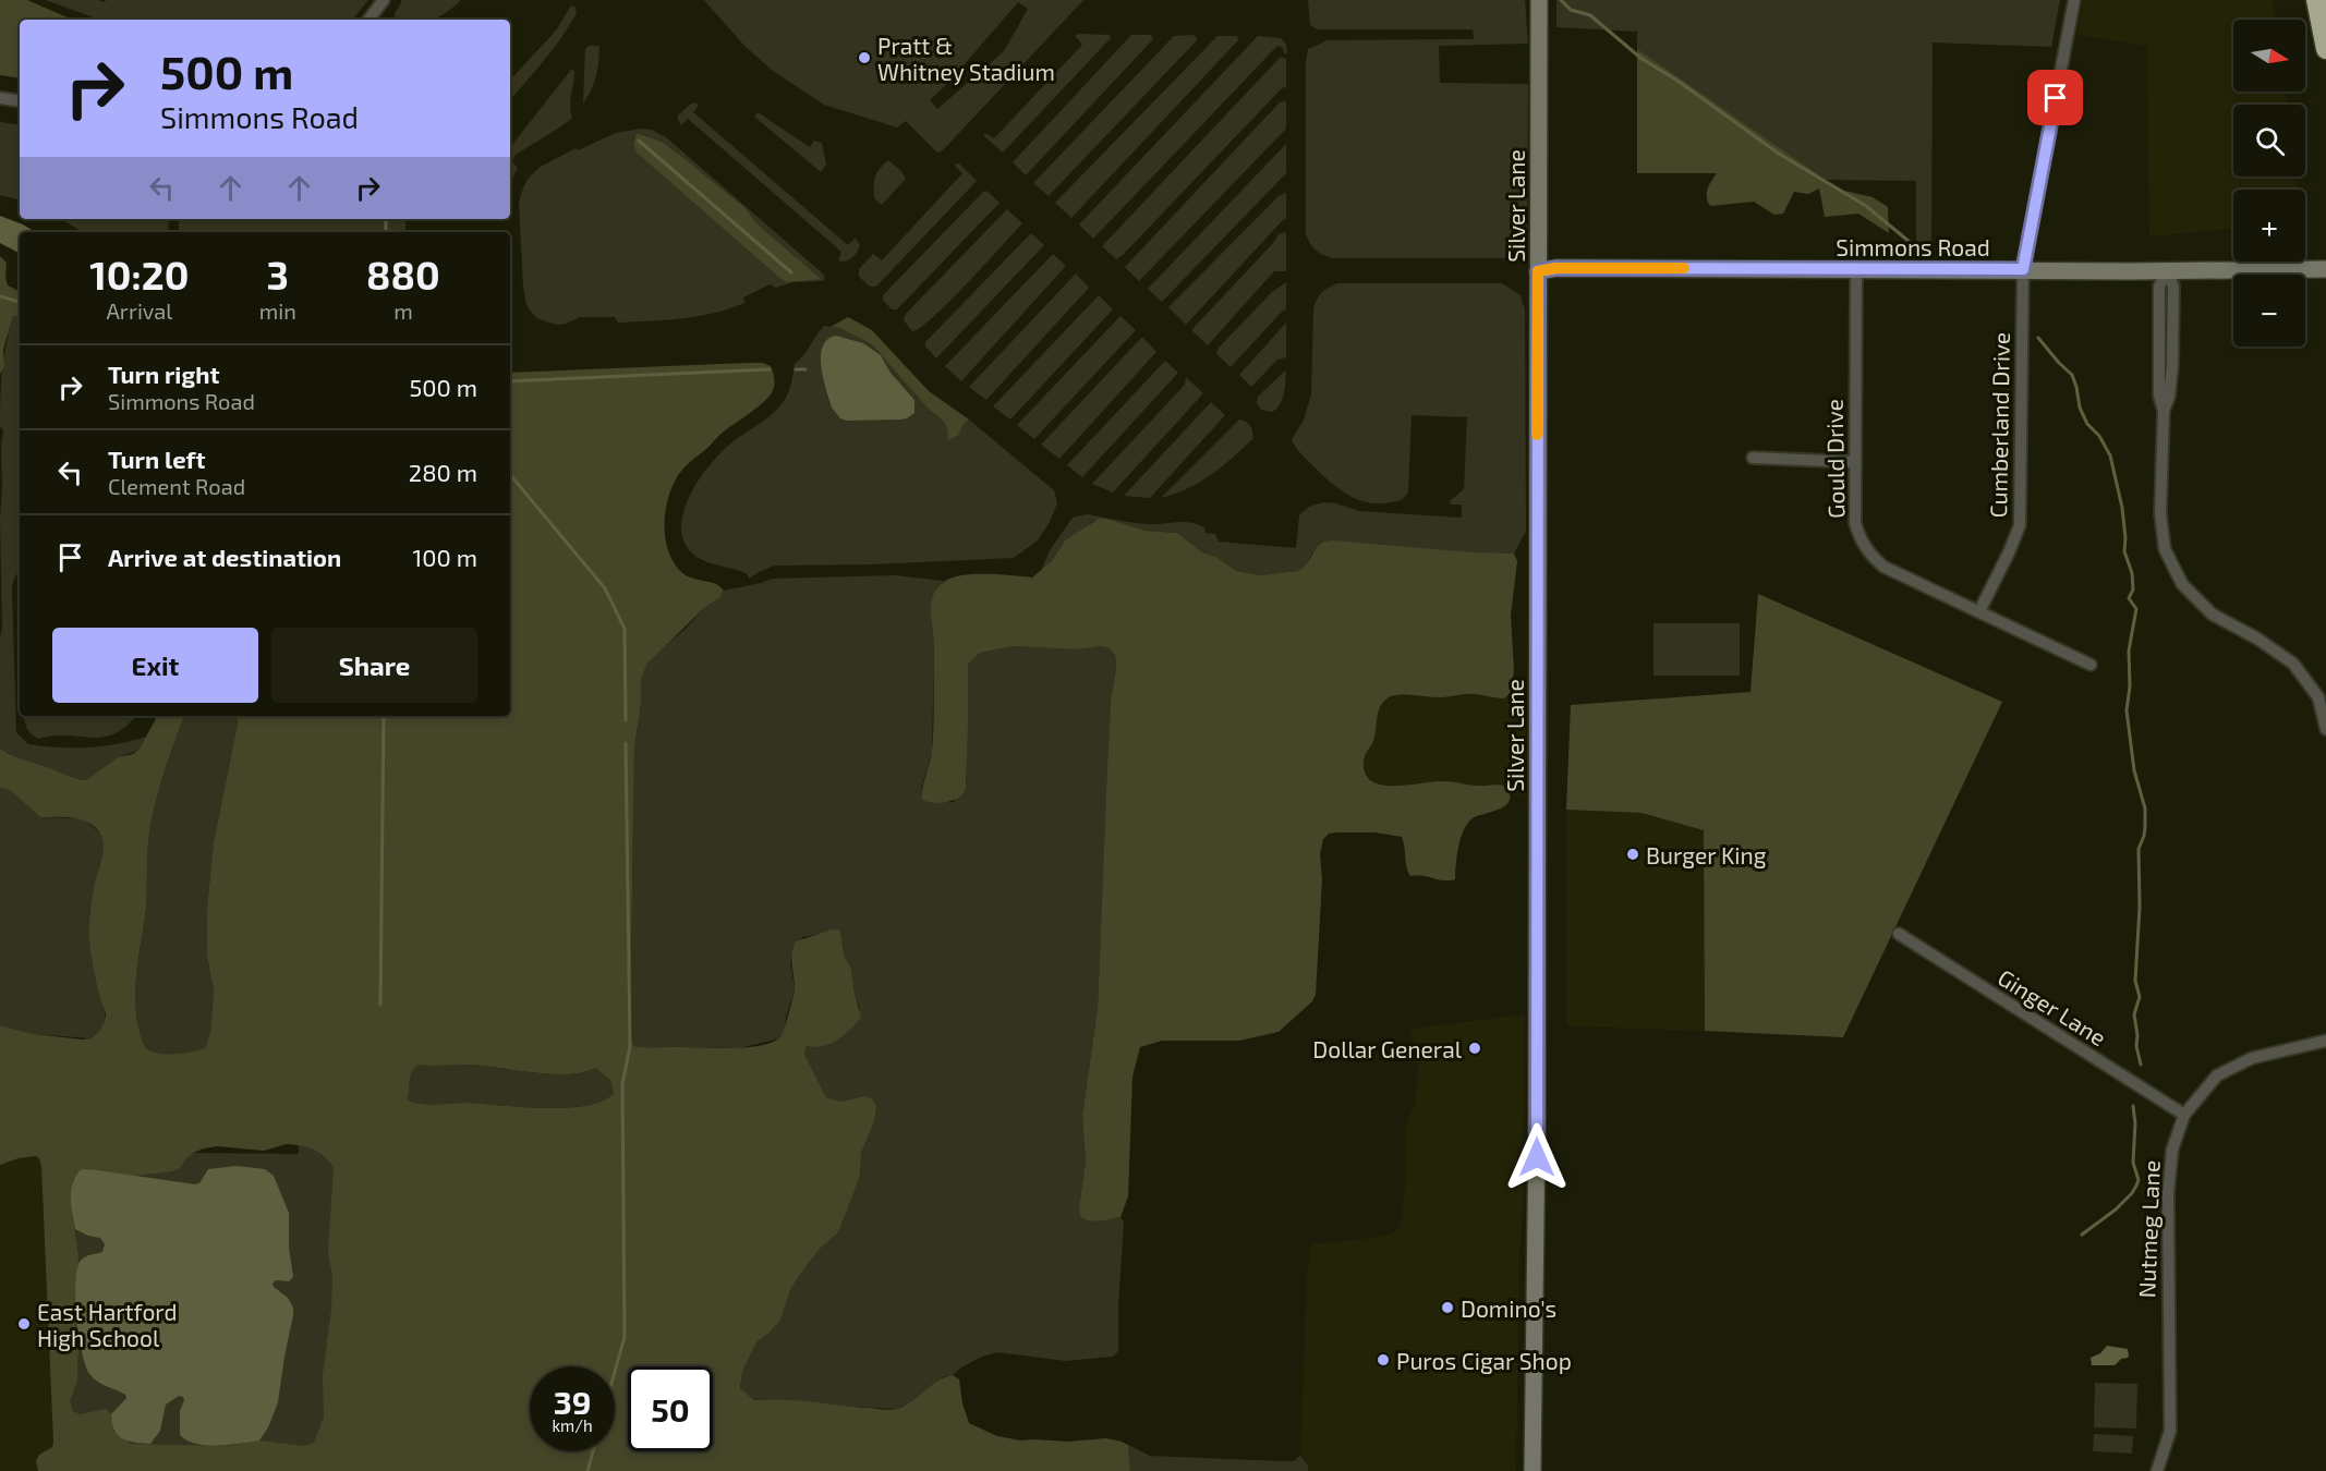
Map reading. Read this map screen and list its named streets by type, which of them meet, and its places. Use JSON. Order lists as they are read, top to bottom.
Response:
{
  "streets": {
    "main road": ["Silver Lane", "Simmons Road"],
    "street": [
      "Cumberland Drive",
      "Gould Drive",
      "Ginger Lane",
      "Nutmeg Lane"
    ]
  },
  "crossings": [
    ["Silver Lane", "Simmons Road"],
    ["Simmons Road", "Cumberland Drive"],
    ["Simmons Road", "Gould Drive"],
    ["Cumberland Drive", "Gould Drive"],
    ["Ginger Lane", "Nutmeg Lane"]
  ],
  "places": [
    "Pratt & Whitney Stadium",
    "Burger King",
    "Dollar General",
    "Domino's",
    "East Hartford High School",
    "Puros Cigar Shop"
  ],
  "north": "right",
  "page": {
    "map_buttons": ["+", "−"],
    "turn": ["500 m", "Simmons Road"],
    "eta": [
      "10:20",
      "Arrival",
      "3",
      "min",
      "880",
      "m"
    ],
    "list": [
      {
        "name": "Turn right",
        "note": "Simmons Road",
        "value": "500 m"
      },
      {
        "name": "Turn left",
        "note": "Clement Road",
        "value": "280 m"
      },
      {
        "name": "Arrive at destination",
        "value": "100 m"
      }
    ],
    "buttons": ["Exit", "Share"],
    "speed": "39 km/h",
    "limit": "50"
  }
}
